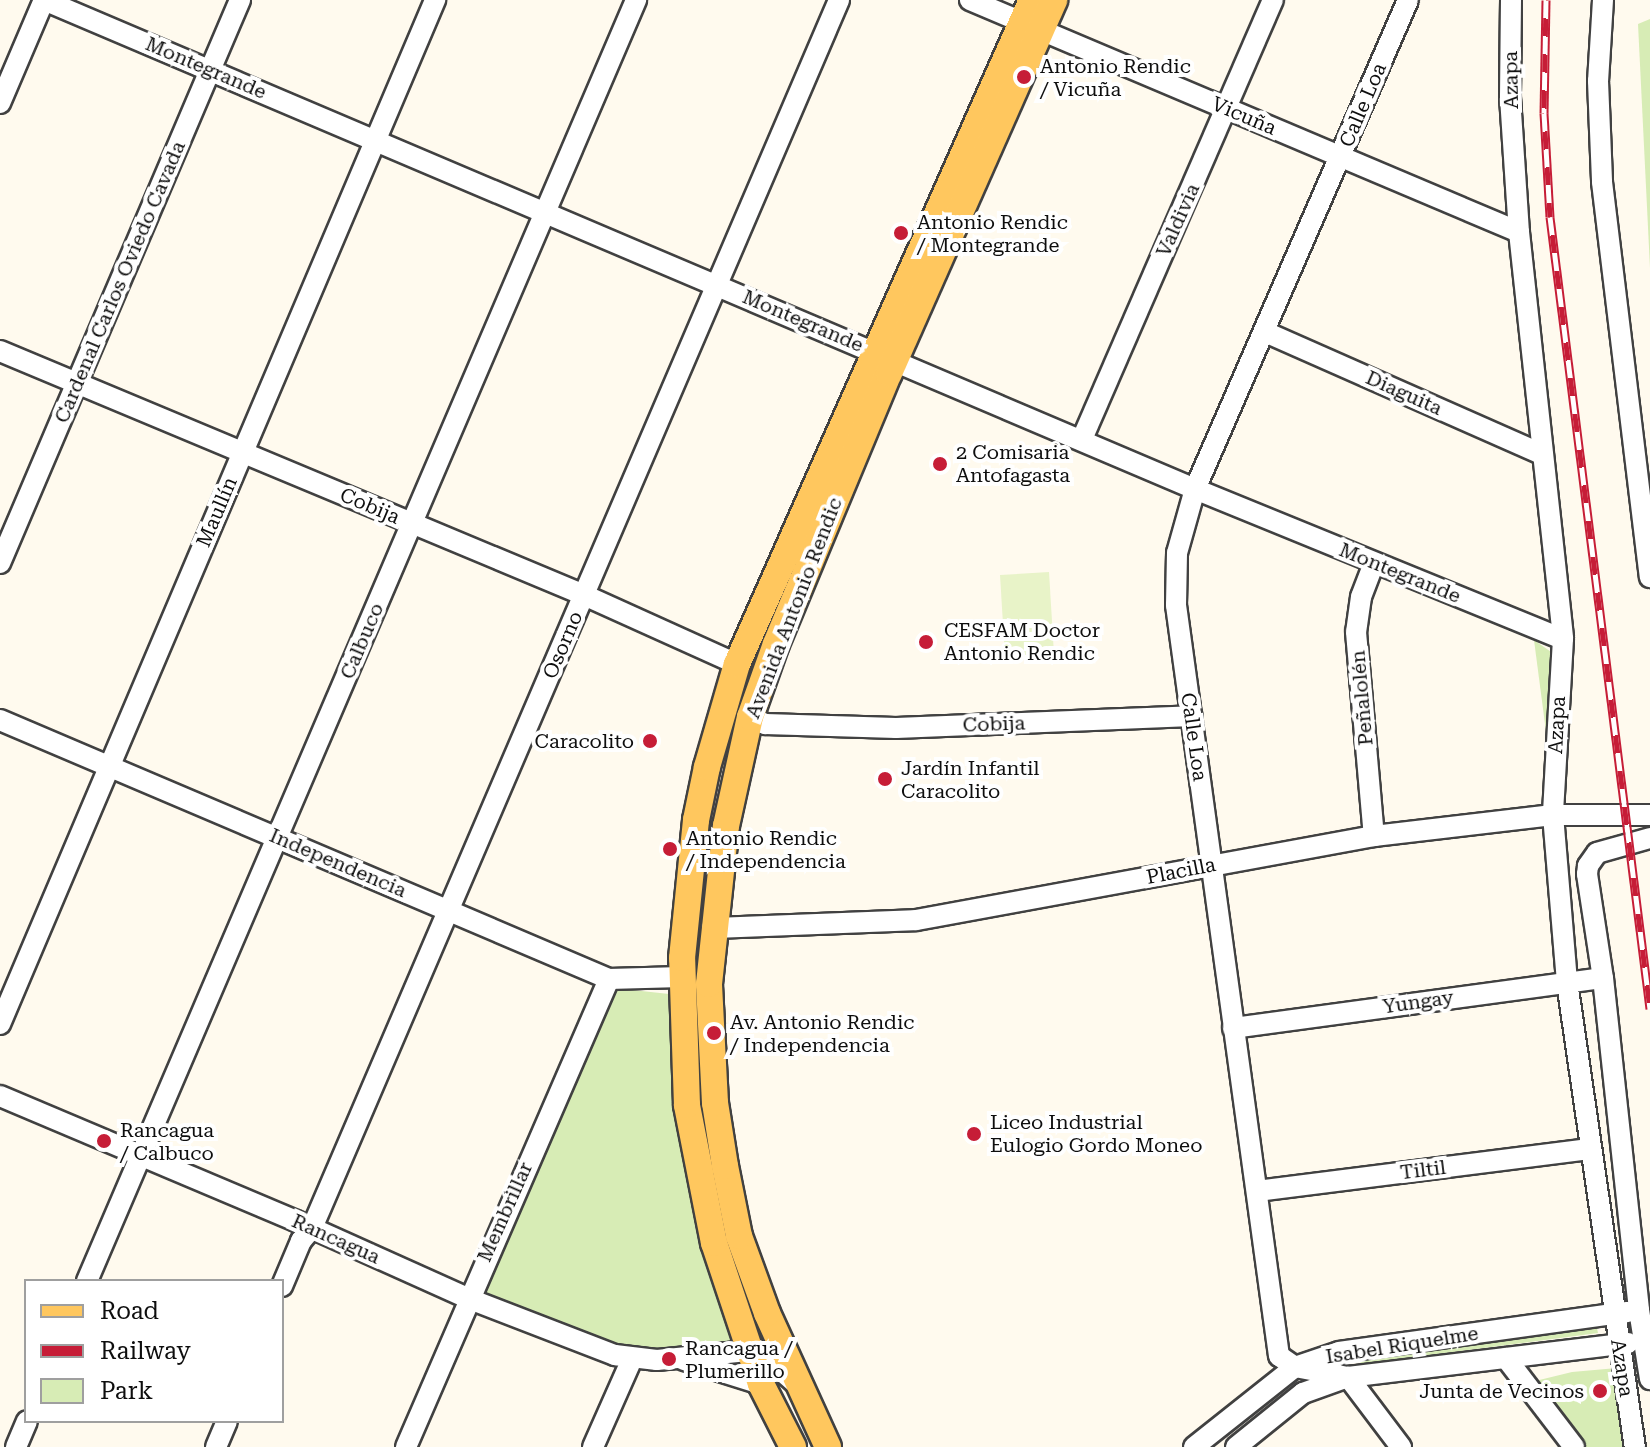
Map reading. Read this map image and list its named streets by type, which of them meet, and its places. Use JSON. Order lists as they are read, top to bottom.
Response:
{
  "streets": {
    "main road": ["Avenida Antonio Rendic"],
    "street": [
      "Montegrande",
      "Azapa",
      "Calle Loa",
      "Vicuña",
      "Valdivia",
      "Cardenal Carlos Oviedo Cavada",
      "Diaguita",
      "Cobija",
      "Maullín",
      "Calbuco",
      "Osorno",
      "Peñalolén",
      "Independencia",
      "Placilla",
      "Yungay",
      "Tiltil",
      "Membrillar",
      "Rancagua",
      "Isabel Riquelme"
    ]
  },
  "crossings": [
    ["Montegrande", "Azapa"],
    ["Montegrande", "Calle Loa"],
    ["Montegrande", "Valdivia"],
    ["Montegrande", "Cardenal Carlos Oviedo Cavada"],
    ["Montegrande", "Maullín"],
    ["Montegrande", "Avenida Antonio Rendic"],
    ["Montegrande", "Calbuco"],
    ["Montegrande", "Osorno"],
    ["Montegrande", "Peñalolén"],
    ["Azapa", "Vicuña"],
    ["Azapa", "Diaguita"],
    ["Azapa", "Placilla"],
    ["Azapa", "Yungay"],
    ["Azapa", "Tiltil"],
    ["Azapa", "Isabel Riquelme"],
    ["Calle Loa", "Vicuña"],
    ["Calle Loa", "Diaguita"],
    ["Calle Loa", "Cobija"],
    ["Calle Loa", "Placilla"],
    ["Calle Loa", "Yungay"],
    ["Calle Loa", "Tiltil"],
    ["Calle Loa", "Isabel Riquelme"],
    ["Vicuña", "Valdivia"],
    ["Vicuña", "Avenida Antonio Rendic"],
    ["Cardenal Carlos Oviedo Cavada", "Cobija"],
    ["Cobija", "Maullín"],
    ["Cobija", "Avenida Antonio Rendic"],
    ["Cobija", "Calbuco"],
    ["Cobija", "Osorno"],
    ["Maullín", "Independencia"],
    ["Avenida Antonio Rendic", "Independencia"],
    ["Avenida Antonio Rendic", "Placilla"],
    ["Avenida Antonio Rendic", "Rancagua"],
    ["Calbuco", "Independencia"],
    ["Calbuco", "Rancagua"],
    ["Osorno", "Independencia"],
    ["Osorno", "Rancagua"],
    ["Peñalolén", "Placilla"],
    ["Independencia", "Membrillar"],
    ["Membrillar", "Rancagua"]
  ],
  "places": [
    "Antonio Rendic / Vicuña",
    "Antonio Rendic / Montegrande",
    "2 Comisaria Antofagasta",
    "CESFAM Doctor Antonio Rendic",
    "Caracolito",
    "Jardín Infantil Caracolito",
    "Antonio Rendic / Independencia",
    "Av. Antonio Rendic / Independencia",
    "Liceo Industrial Eulogio Gordo Moneo",
    "Rancagua / Calbuco",
    "Rancagua / Plumerillo",
    "Junta de Vecinos"
  ],
  "legend": ["Road", "Railway", "Park"]
}
